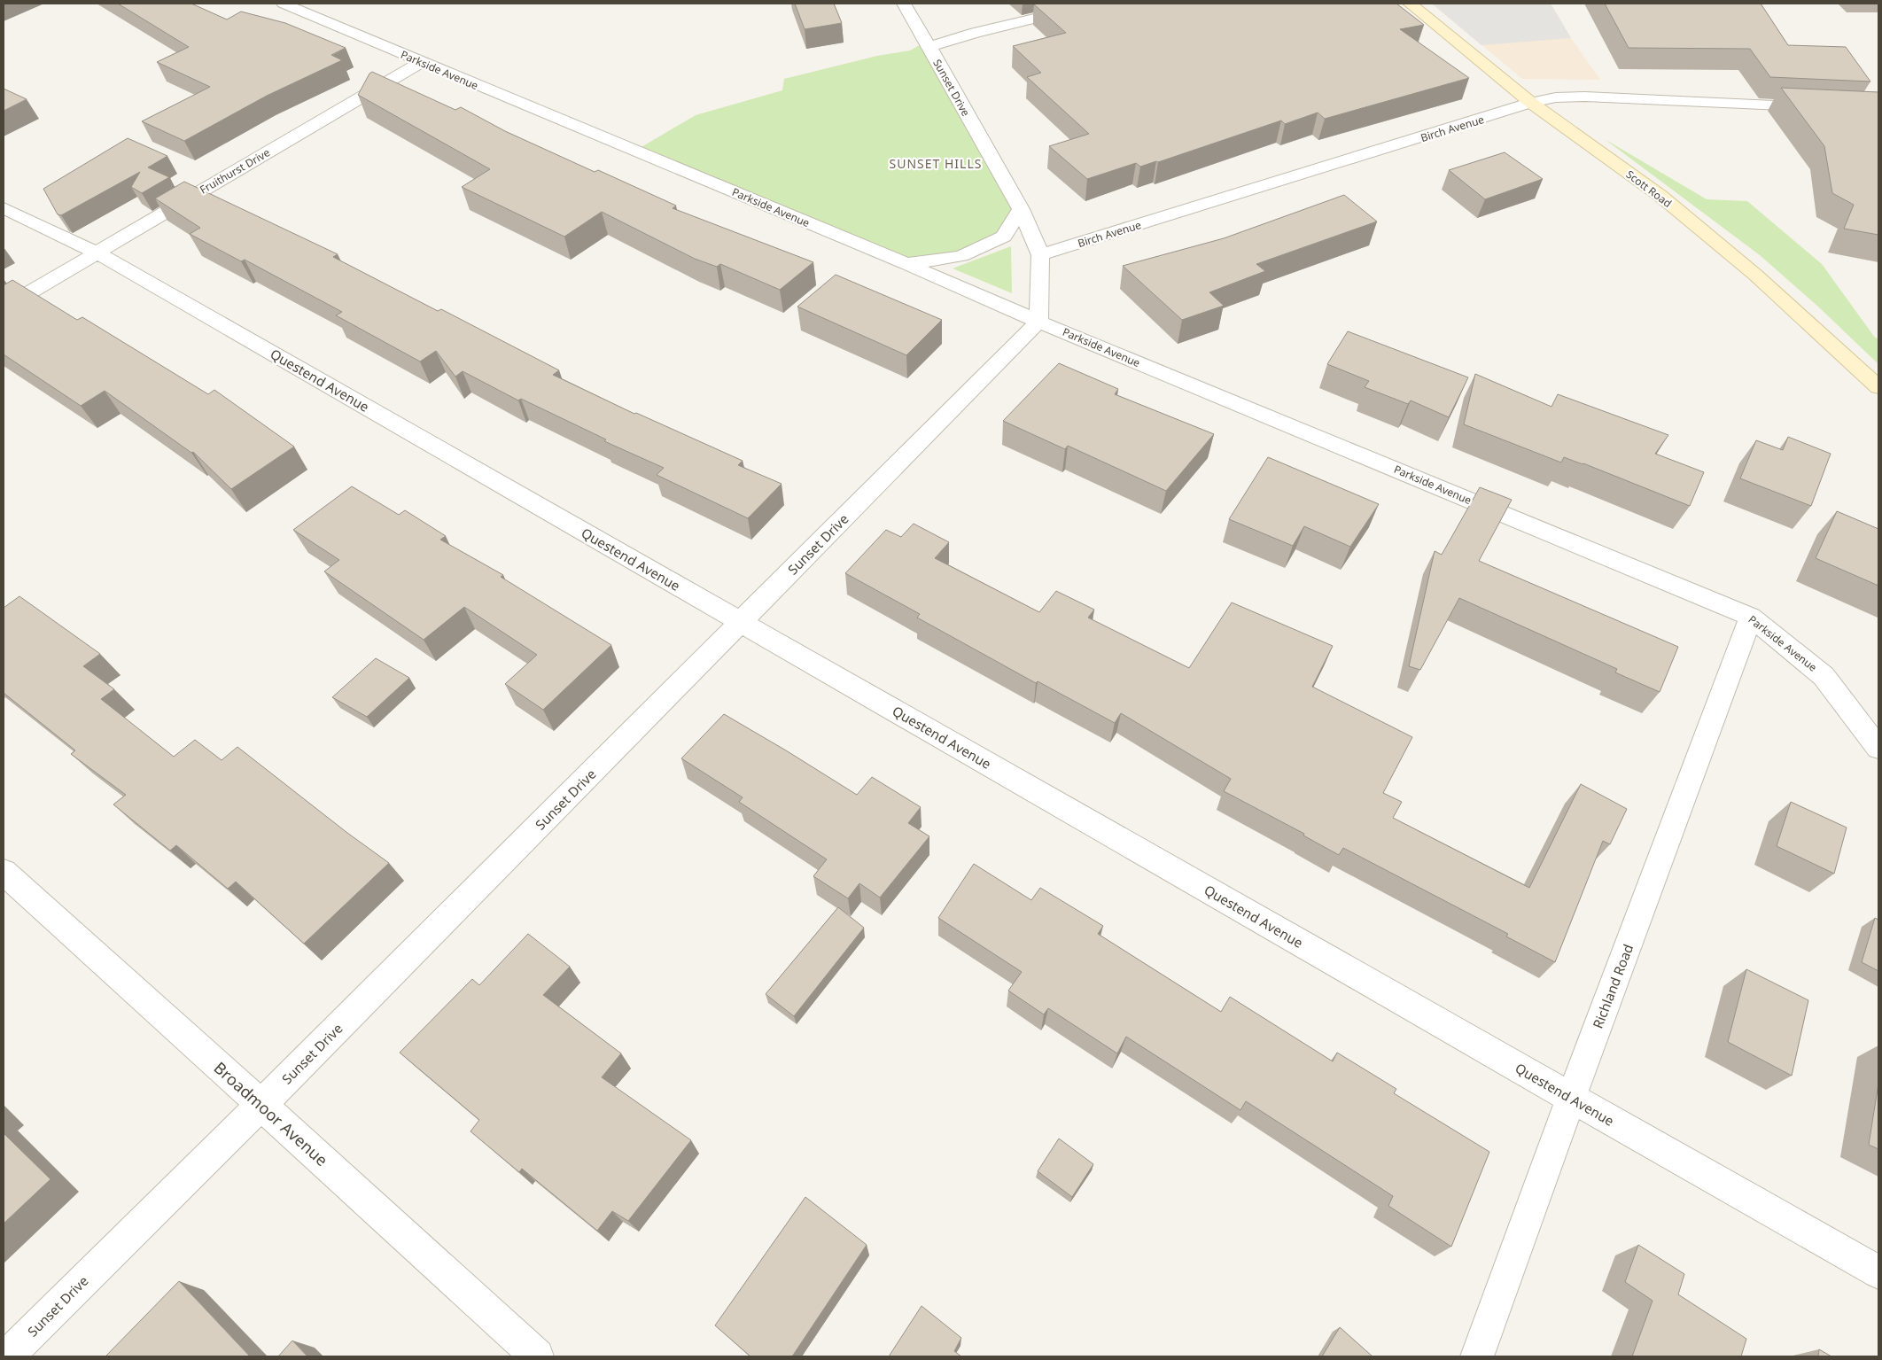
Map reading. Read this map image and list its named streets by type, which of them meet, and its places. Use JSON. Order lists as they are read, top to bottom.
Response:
{
  "streets": {
    "street": [
      "Parkside Avenue",
      "Sunset Drive",
      "Birch Avenue",
      "Fruithurst Drive",
      "Scott Road",
      "Questend Avenue",
      "Richland Road",
      "Broadmoor Avenue"
    ]
  },
  "crossings": [
    ["Parkside Avenue", "Sunset Drive"],
    ["Parkside Avenue", "Fruithurst Drive"],
    ["Parkside Avenue", "Richland Road"],
    ["Sunset Drive", "Birch Avenue"],
    ["Sunset Drive", "Questend Avenue"],
    ["Sunset Drive", "Broadmoor Avenue"],
    ["Birch Avenue", "Scott Road"],
    ["Fruithurst Drive", "Questend Avenue"],
    ["Questend Avenue", "Richland Road"]
  ],
  "districts": ["SUNSET HILLS"]
}
